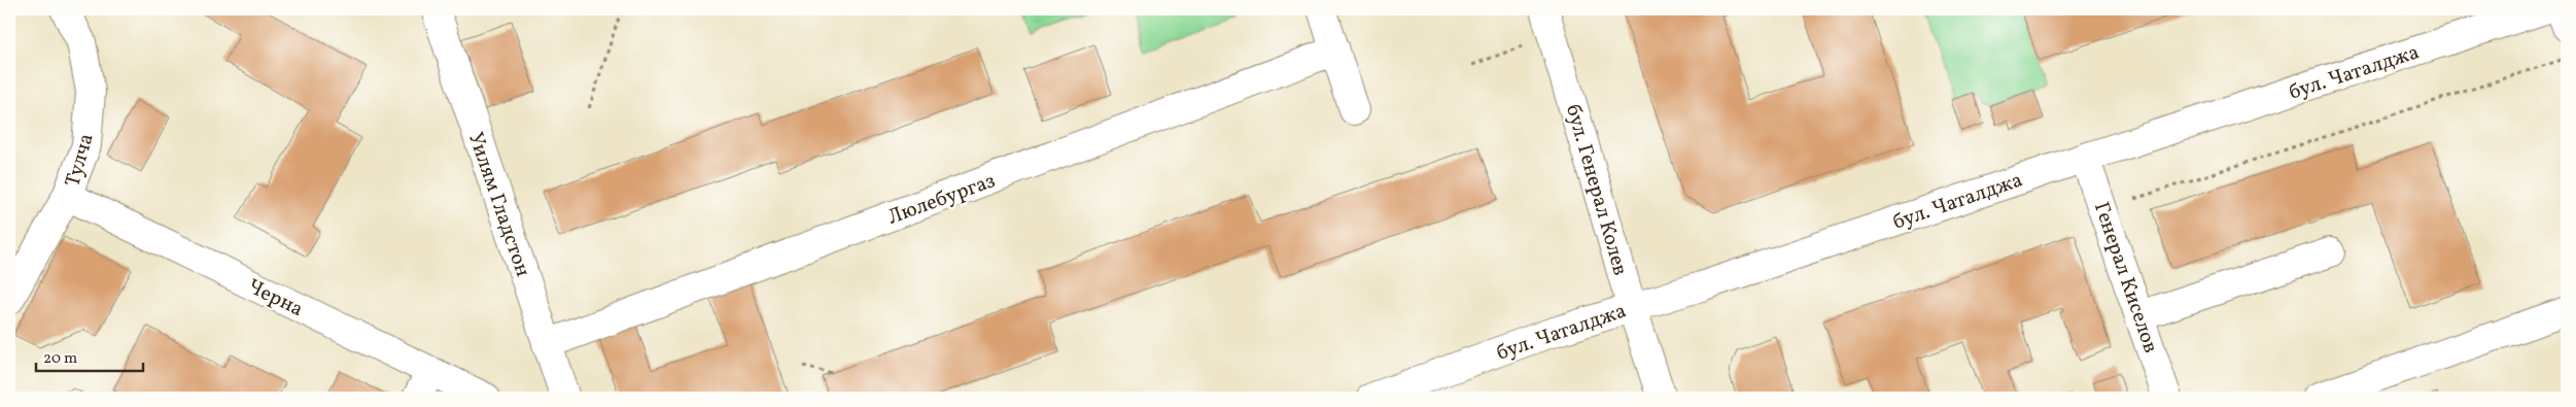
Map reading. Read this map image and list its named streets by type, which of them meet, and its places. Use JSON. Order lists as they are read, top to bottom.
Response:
{
  "streets": {
    "street": [
      "бул. Чаталджа",
      "Тулча",
      "бул. Генерал Колев",
      "Люлебургаз",
      "Уилям Гладстон",
      "Генерал Киселов",
      "Черна"
    ]
  },
  "crossings": [
    ["бул. Чаталджа", "бул. Генерал Колев"],
    ["бул. Чаталджа", "Генерал Киселов"],
    ["Тулча", "Черна"],
    ["Люлебургаз", "Уилям Гладстон"]
  ],
  "scale_bar": "20 m"
}
